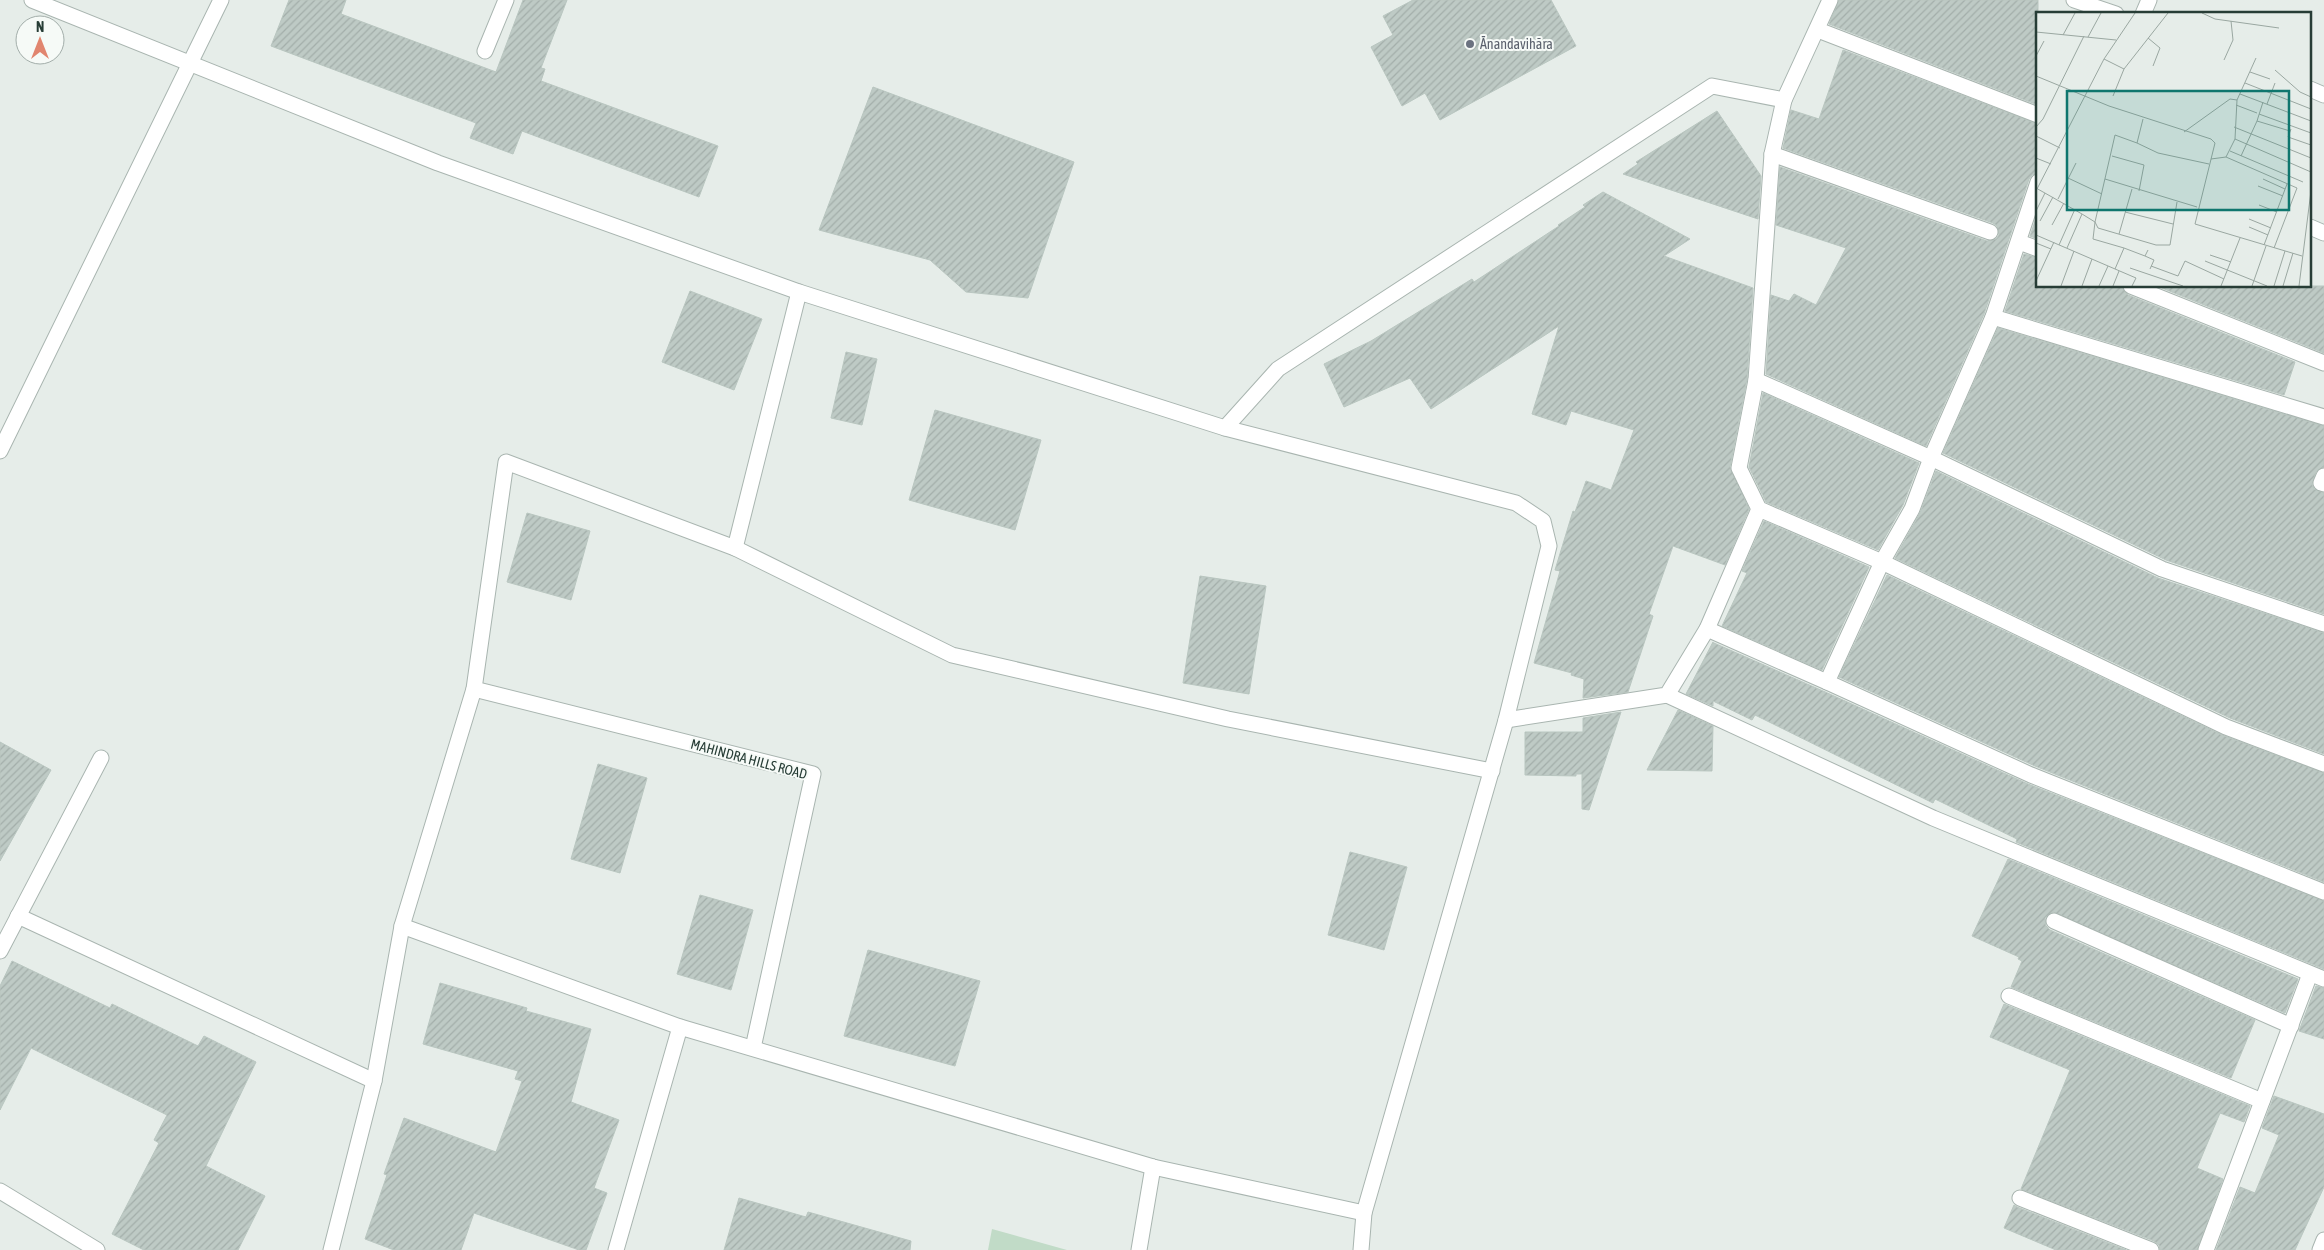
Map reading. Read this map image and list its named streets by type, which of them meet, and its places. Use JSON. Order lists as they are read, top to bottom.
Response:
{
  "streets": {
    "street": ["MAHINDRA HILLS ROAD"]
  },
  "places": ["Ānandavihāra"],
  "north": "top"
}
